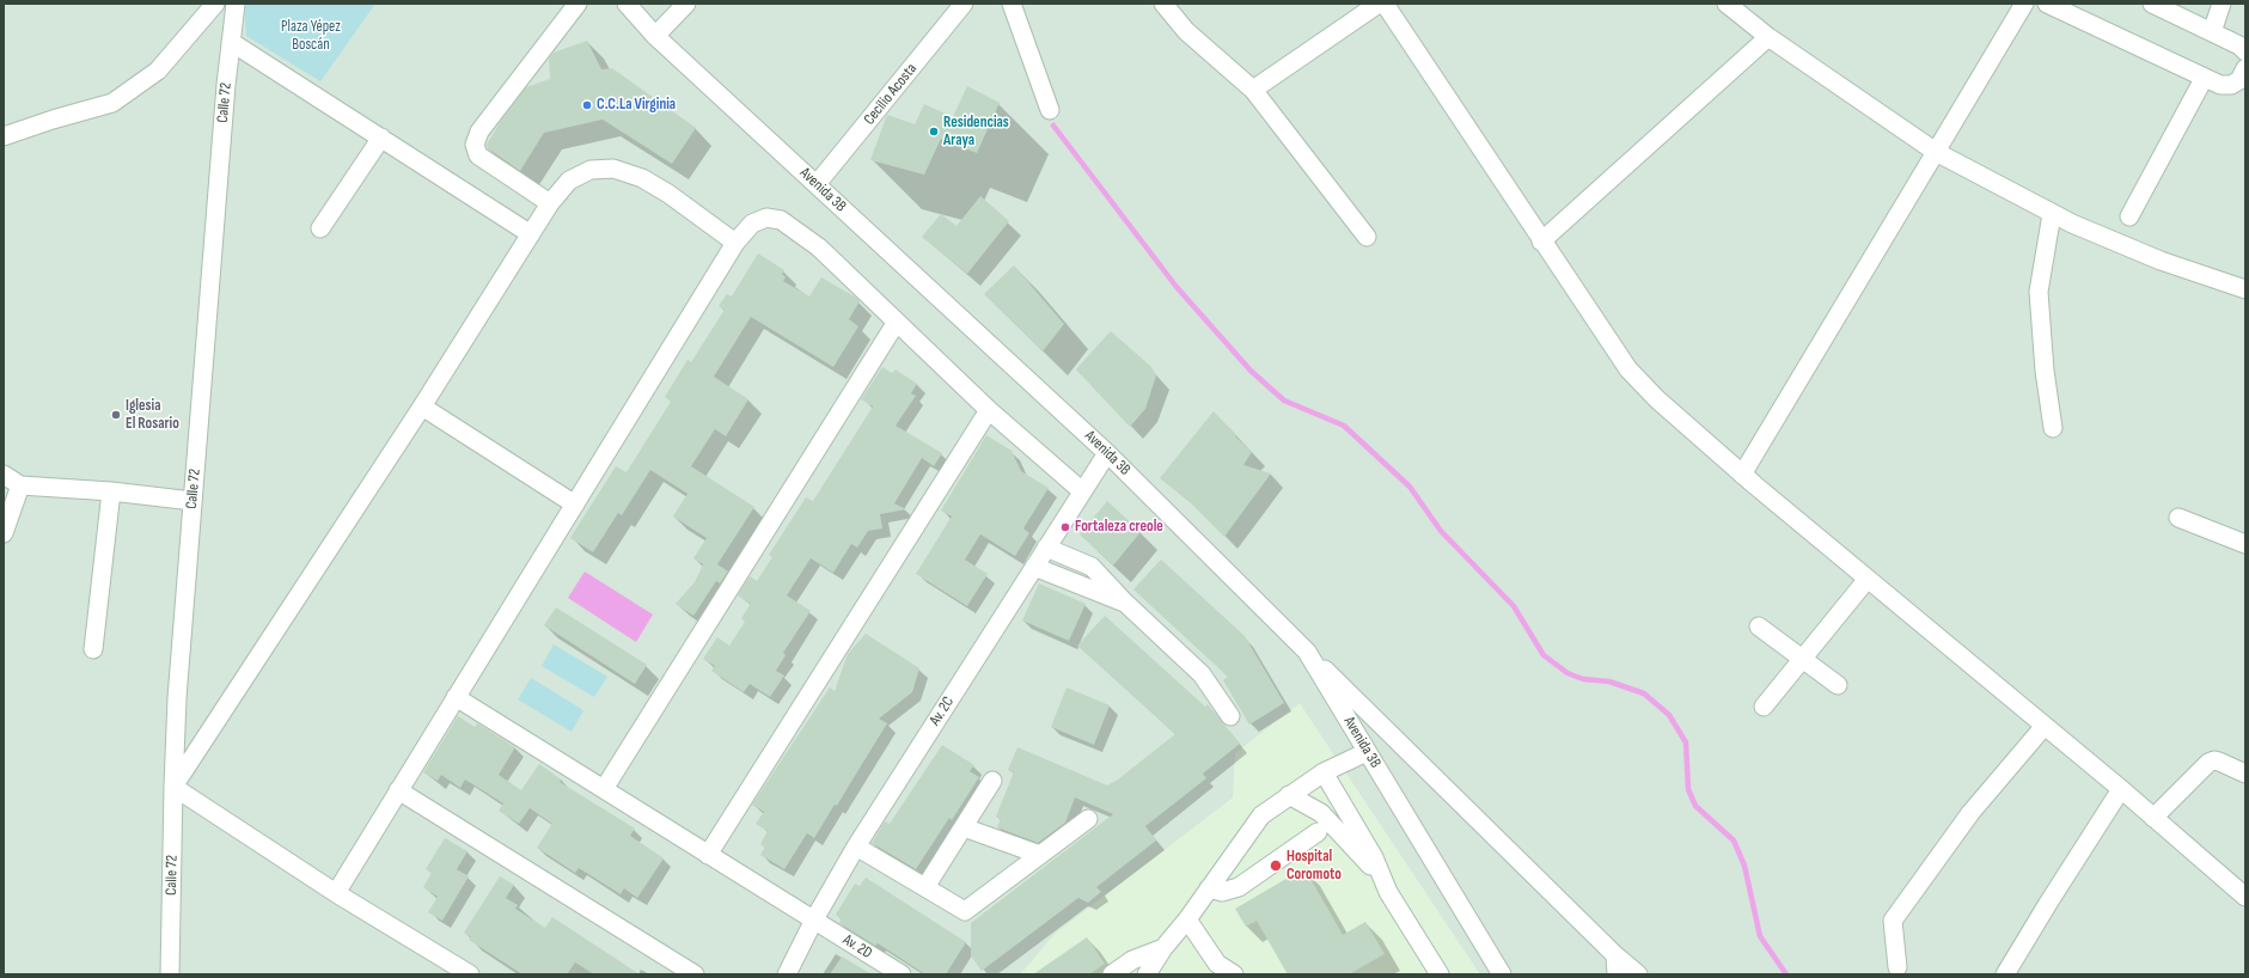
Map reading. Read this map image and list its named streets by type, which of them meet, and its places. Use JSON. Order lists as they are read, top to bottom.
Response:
{
  "streets": {
    "street": [
      "Cecilio Acosta",
      "Calle 72",
      "Avenida 3B",
      "Av. 2C",
      "Av. 2D"
    ]
  },
  "crossings": [
    ["Cecilio Acosta", "Avenida 3B"],
    ["Avenida 3B", "Av. 2C"],
    ["Av. 2C", "Av. 2D"]
  ],
  "parks": ["Plaza Yépez Boscán"],
  "places": [
    "C.C.La Virginia",
    "Residencias Araya",
    "Iglesia El Rosario",
    "Fortaleza creole",
    "Hospital Coromoto"
  ]
}
